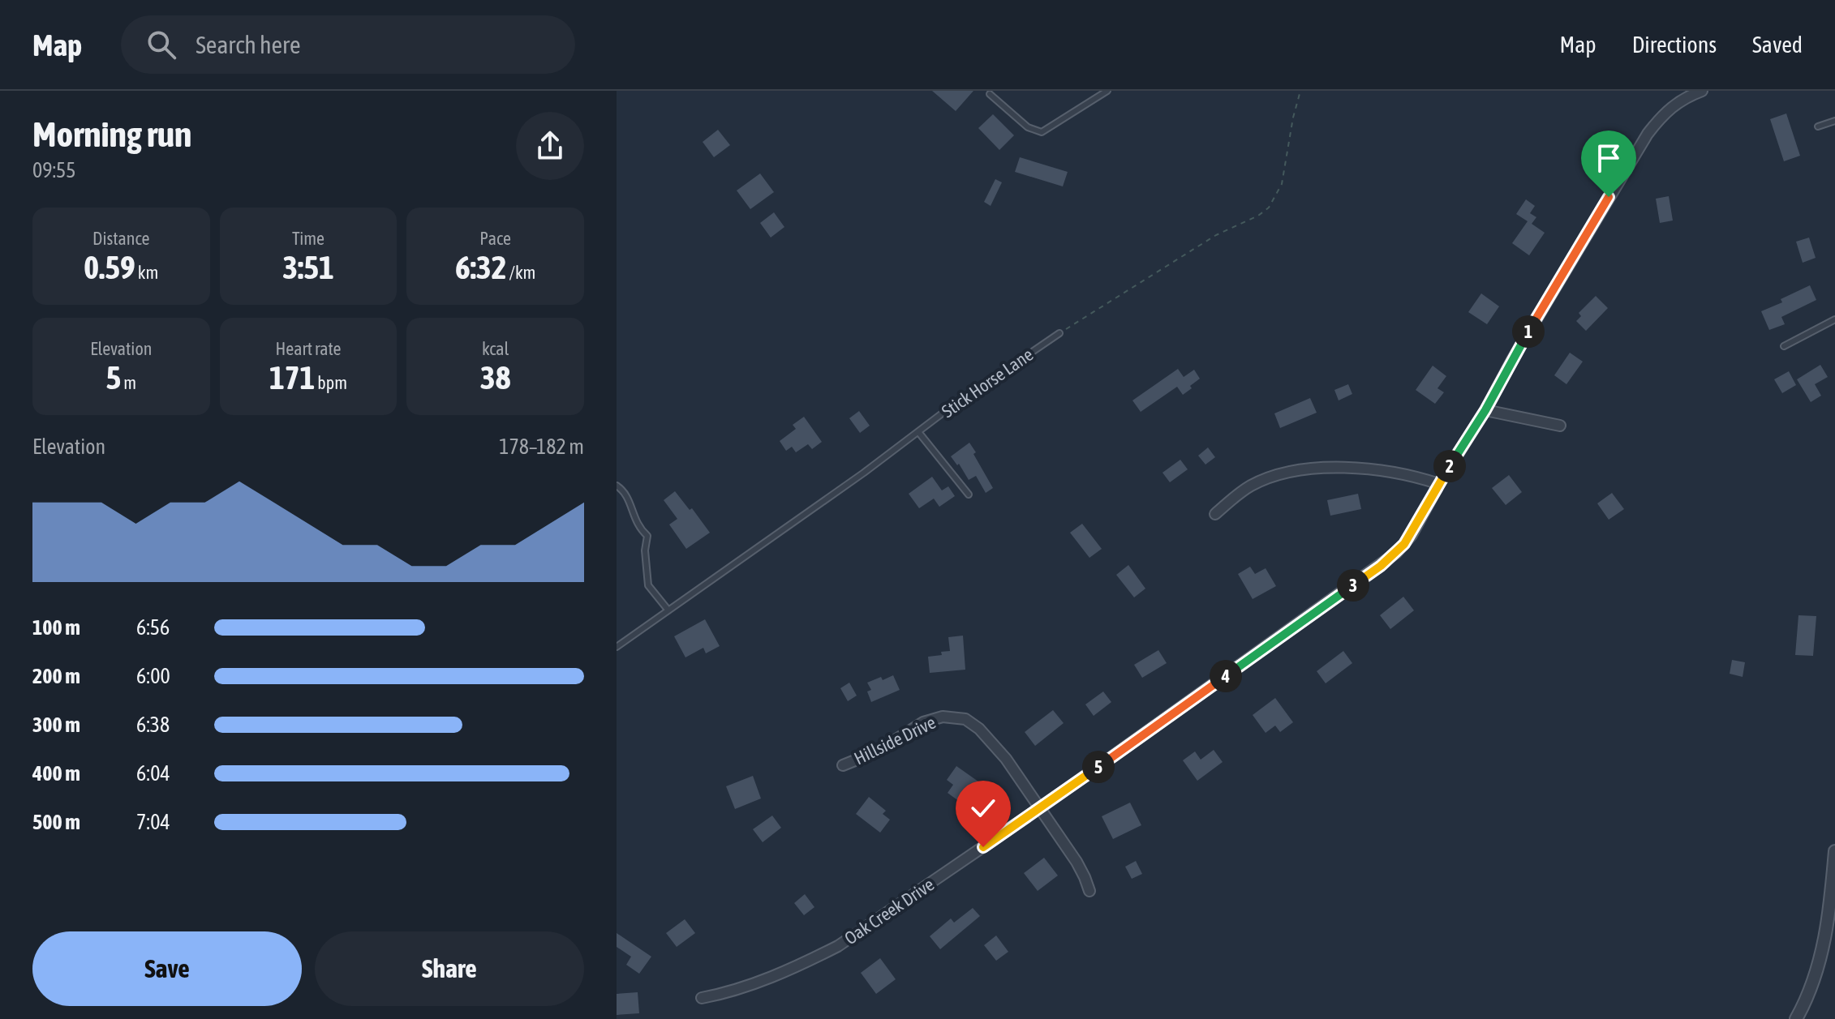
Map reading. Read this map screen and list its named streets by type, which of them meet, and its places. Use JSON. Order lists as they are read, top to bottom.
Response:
{
  "streets": {
    "street": ["Hillside Drive", "Oak Creek Drive"],
    "lane": ["Stick Horse Lane"]
  },
  "crossings": [
    ["Hillside Drive", "Oak Creek Drive"]
  ],
  "page": {
    "header": "Map",
    "search": "Search here",
    "nav": ["Map", "Directions", "Saved"],
    "heading": ["Morning run", "09:55"],
    "stats": [
      ["Distance", "0.59 km"],
      ["Time", "3:51"],
      ["Pace", "6:32 /km"],
      ["Elevation", "5 m"],
      ["Heart rate", "171 bpm"],
      ["kcal", "38"]
    ],
    "pins": [
      "1",
      "2",
      "3",
      "4",
      "5"
    ],
    "chart": ["Elevation", "178–182 m"],
    "list": [
      {
        "name": "100 m",
        "note": "6:56"
      },
      {
        "name": "200 m",
        "note": "6:00"
      },
      {
        "name": "300 m",
        "note": "6:38"
      },
      {
        "name": "400 m",
        "note": "6:04"
      },
      {
        "name": "500 m",
        "note": "7:04"
      }
    ],
    "buttons": ["Save", "Share"]
  }
}
